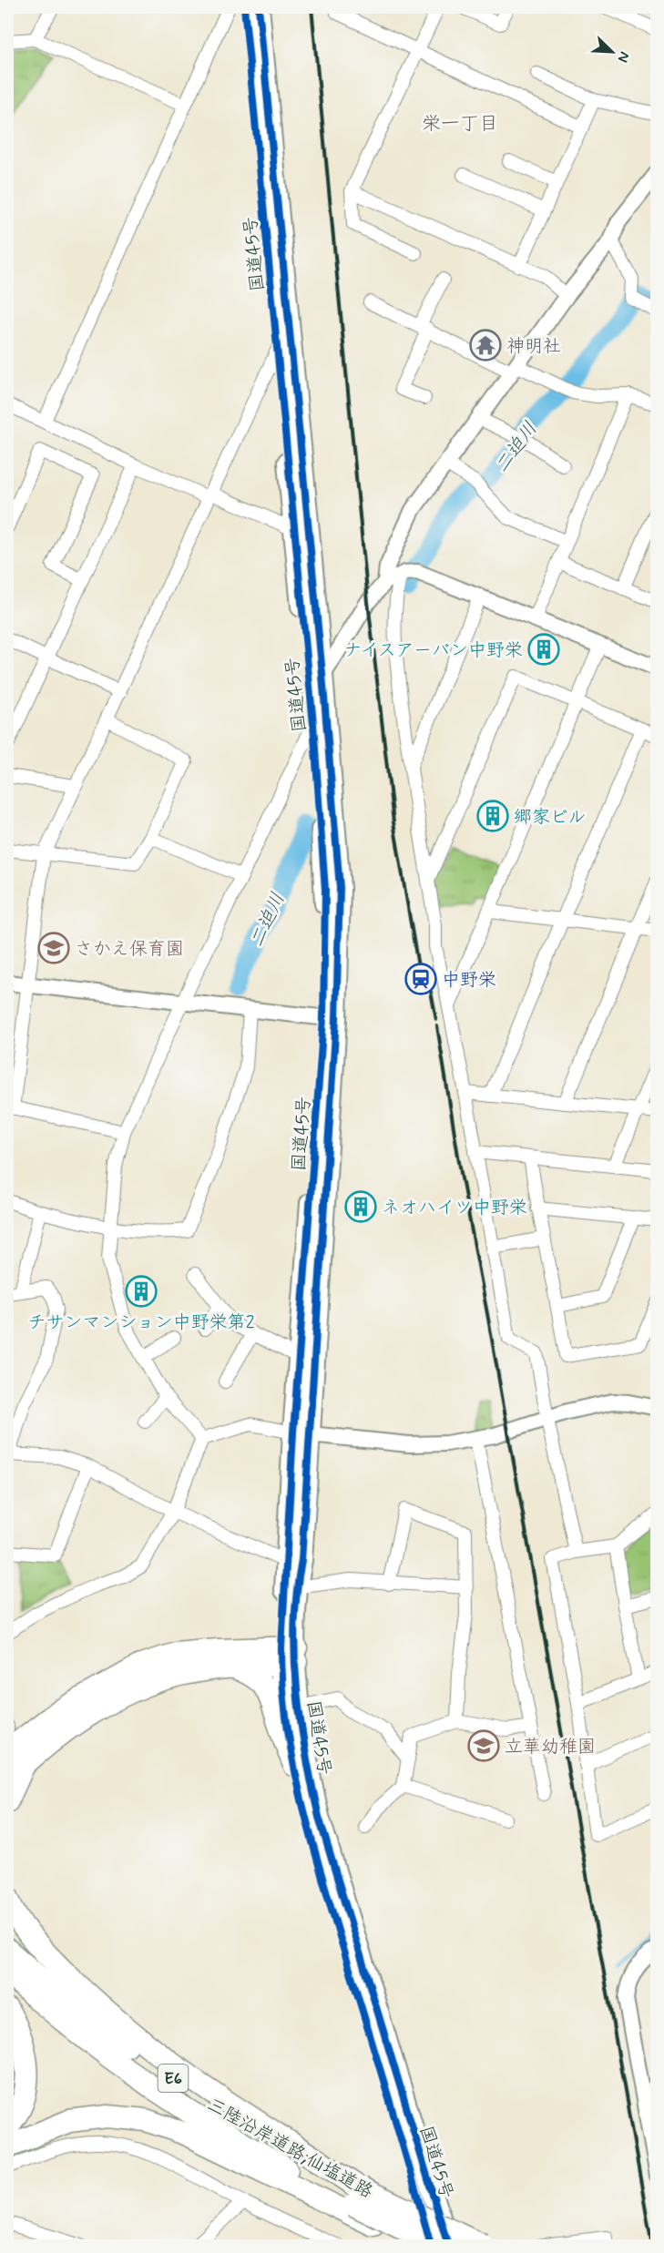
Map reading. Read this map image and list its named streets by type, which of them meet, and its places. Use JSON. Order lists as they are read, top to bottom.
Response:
{
  "streets": {
    "highway": ["国道45号", "E6", "三陸沿岸道路;仙塩道路"]
  },
  "districts": ["栄一丁目"],
  "water": ["二迫川"],
  "places": {
    "temple": ["神明社"],
    "building": [
      "ナイスアーバン中野栄",
      "郷家ビル",
      "ネオハイツ中野栄",
      "チサンマンション中野栄第2"
    ],
    "school or university": ["さかえ保育園", "立華幼稚園"],
    "station": ["中野栄"]
  },
  "north": "bottom right"
}
